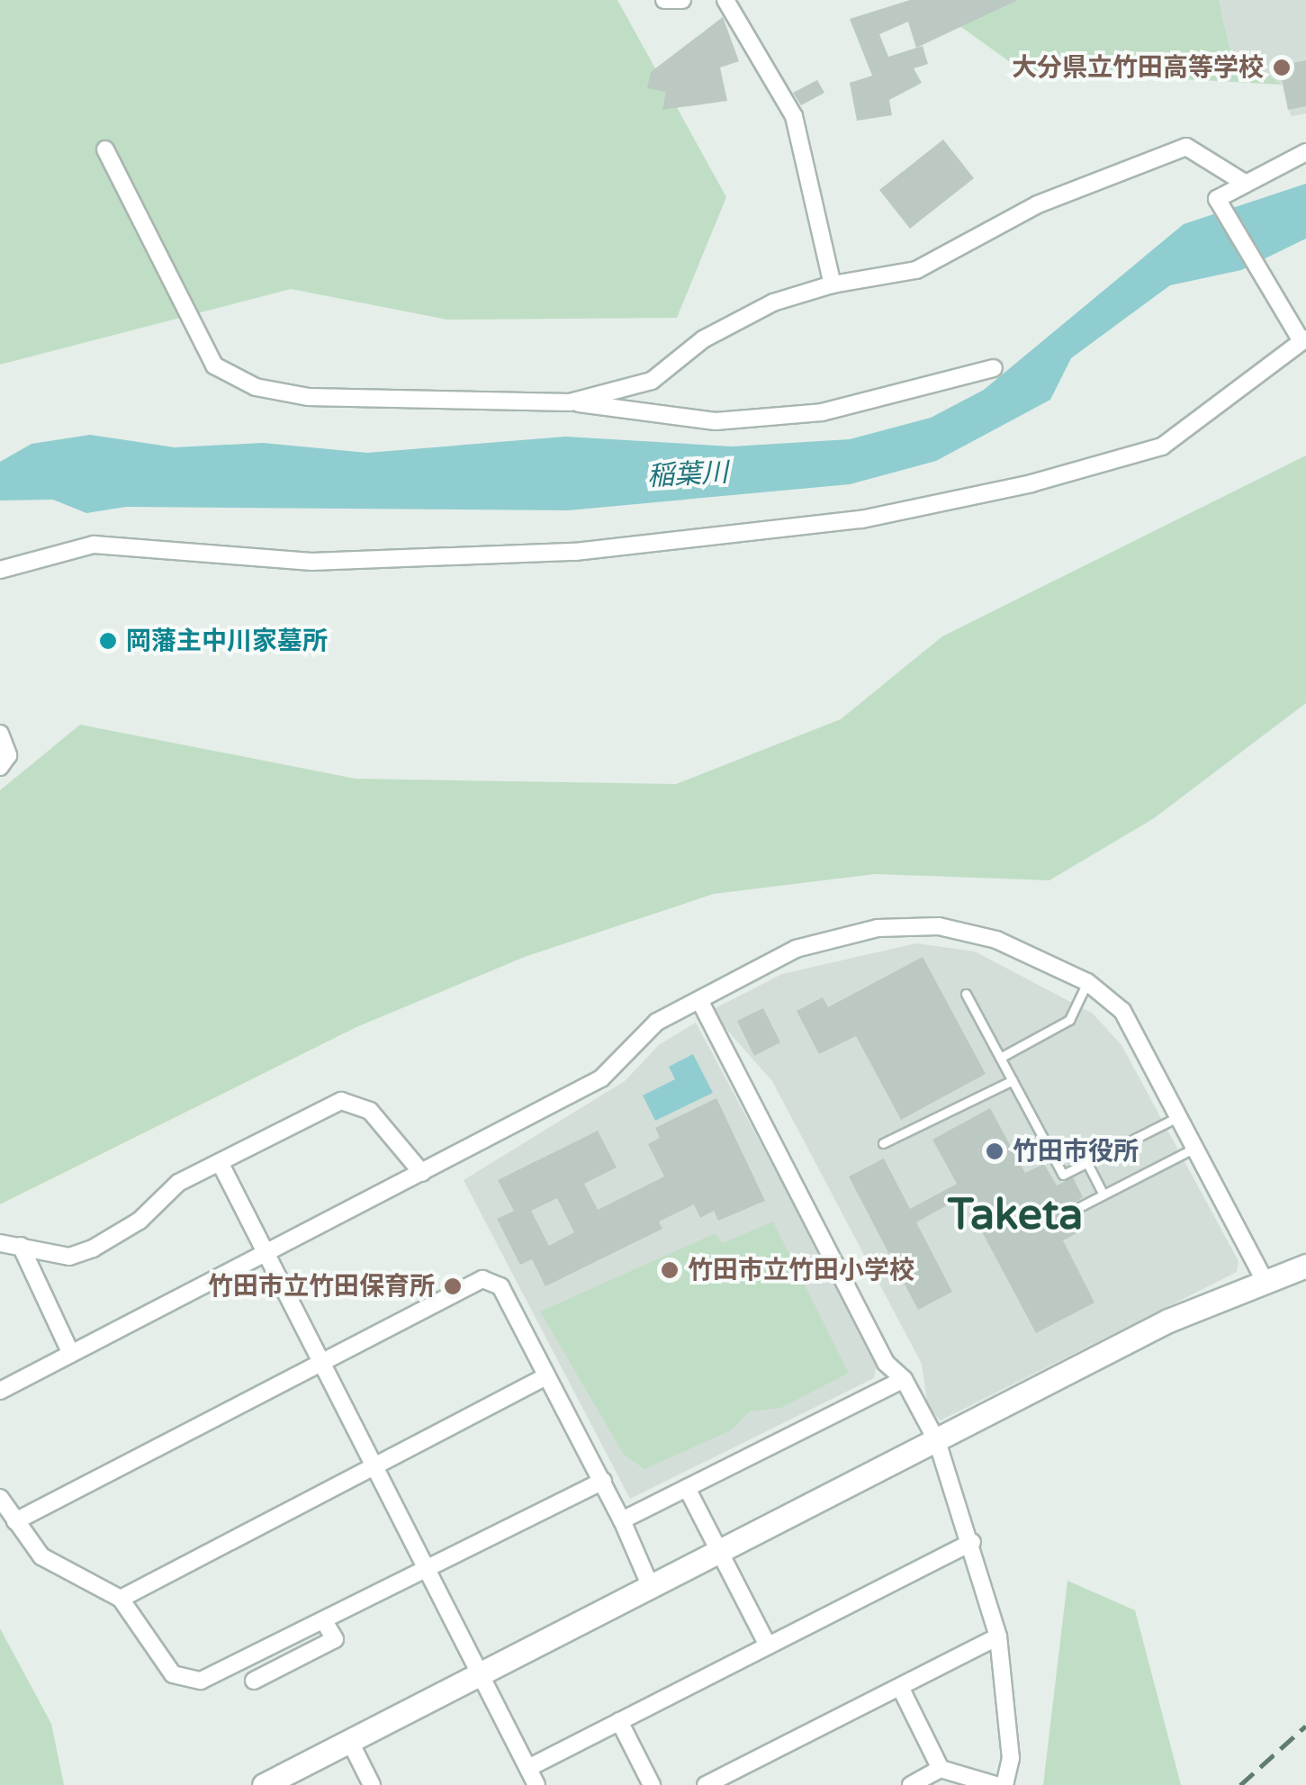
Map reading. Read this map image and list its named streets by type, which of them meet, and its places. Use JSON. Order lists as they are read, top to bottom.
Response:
{
  "districts": ["Taketa"],
  "water": ["稲葉川"],
  "places": [
    "大分県立竹田高等学校",
    "岡藩主中川家墓所",
    "竹田市役所",
    "竹田市立竹田小学校",
    "竹田市立竹田保育所"
  ]
}
